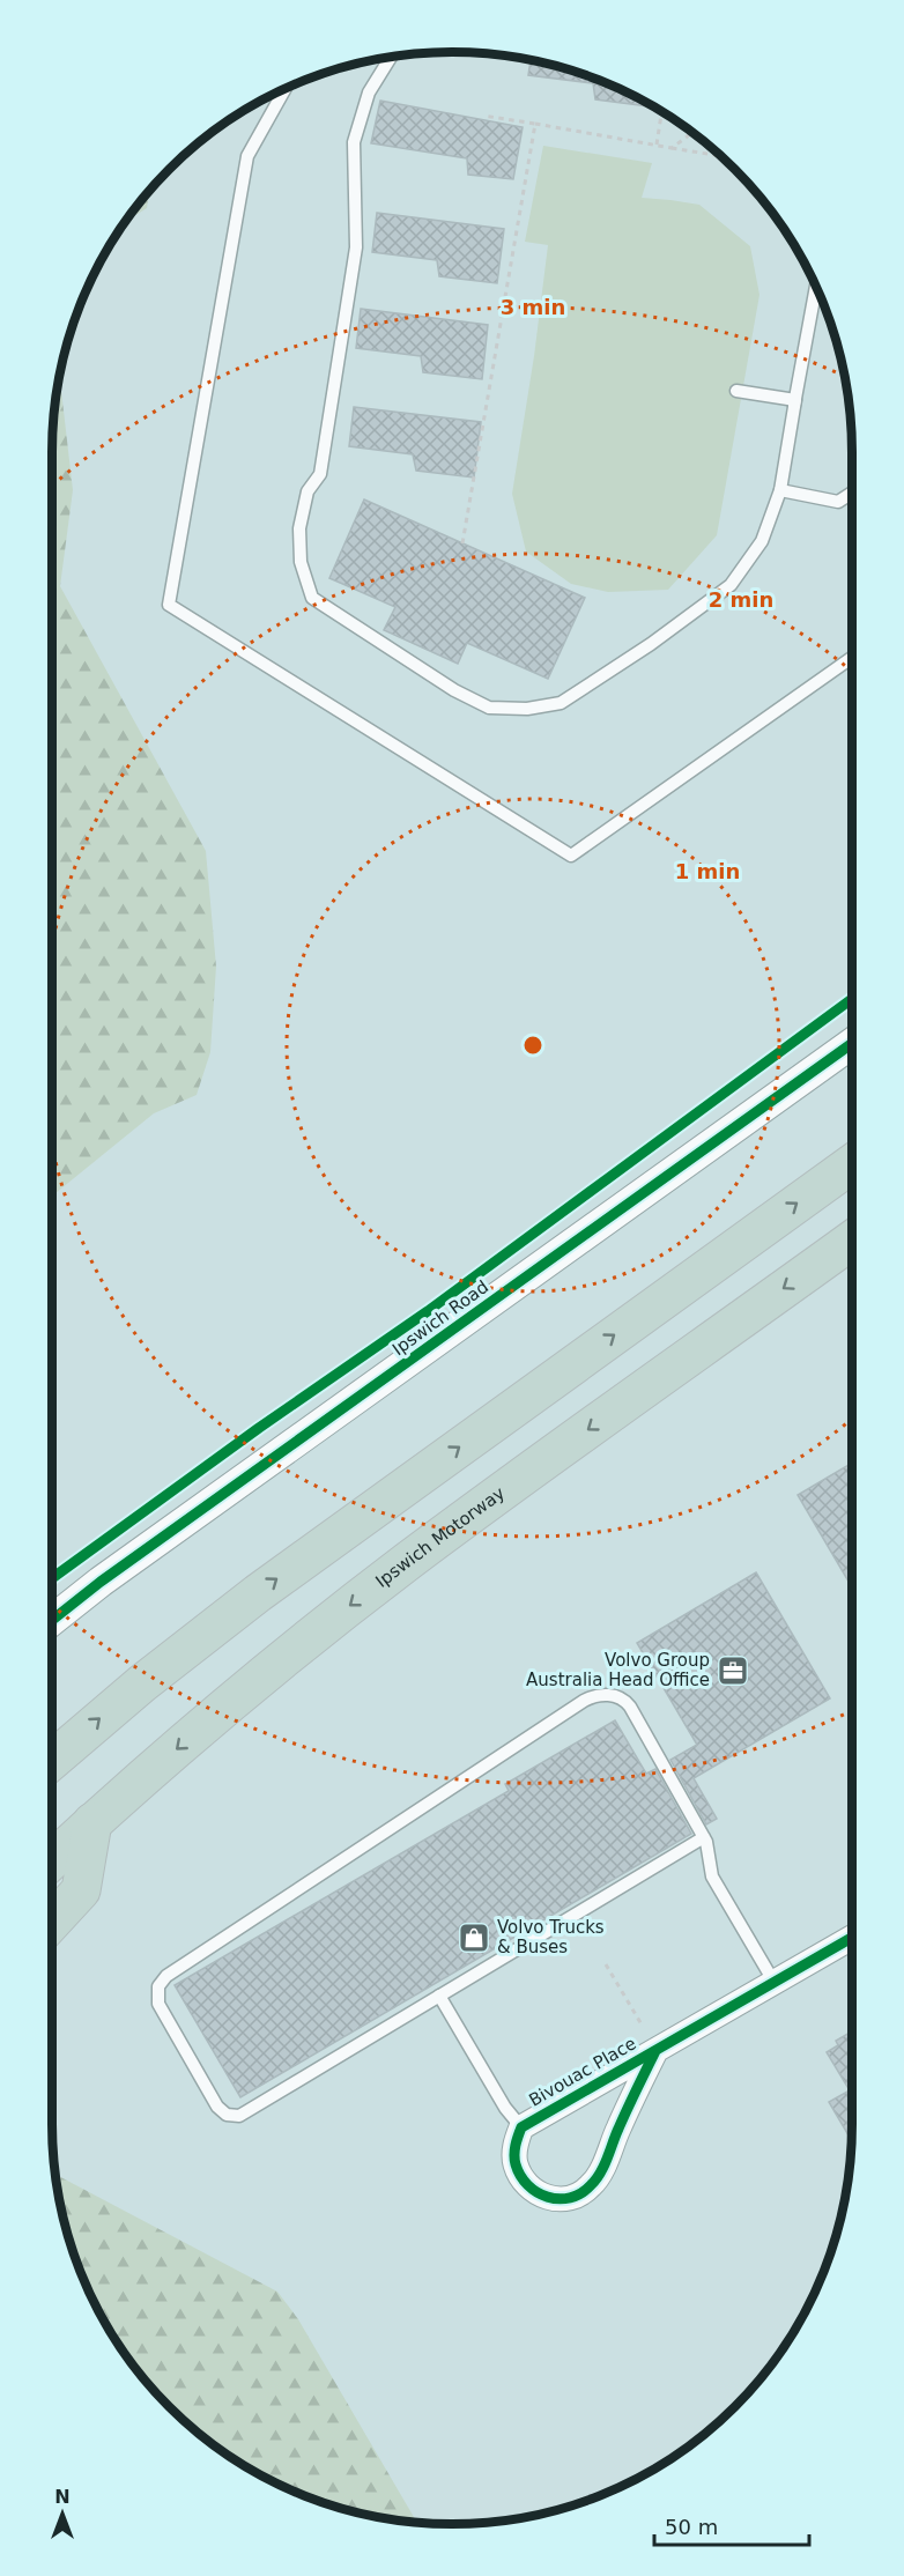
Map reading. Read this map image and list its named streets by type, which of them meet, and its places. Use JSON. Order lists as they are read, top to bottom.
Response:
{
  "streets": {
    "highway": ["Ipswich Motorway"],
    "street": ["Ipswich Road", "Bivouac Place"]
  },
  "places": {
    "office": ["Volvo Group Australia Head Office"],
    "shop": ["Volvo Trucks & Buses"]
  },
  "scale_bar": "50 m",
  "north": "top",
  "rings": ["3 min", "2 min", "1 min"]
}
